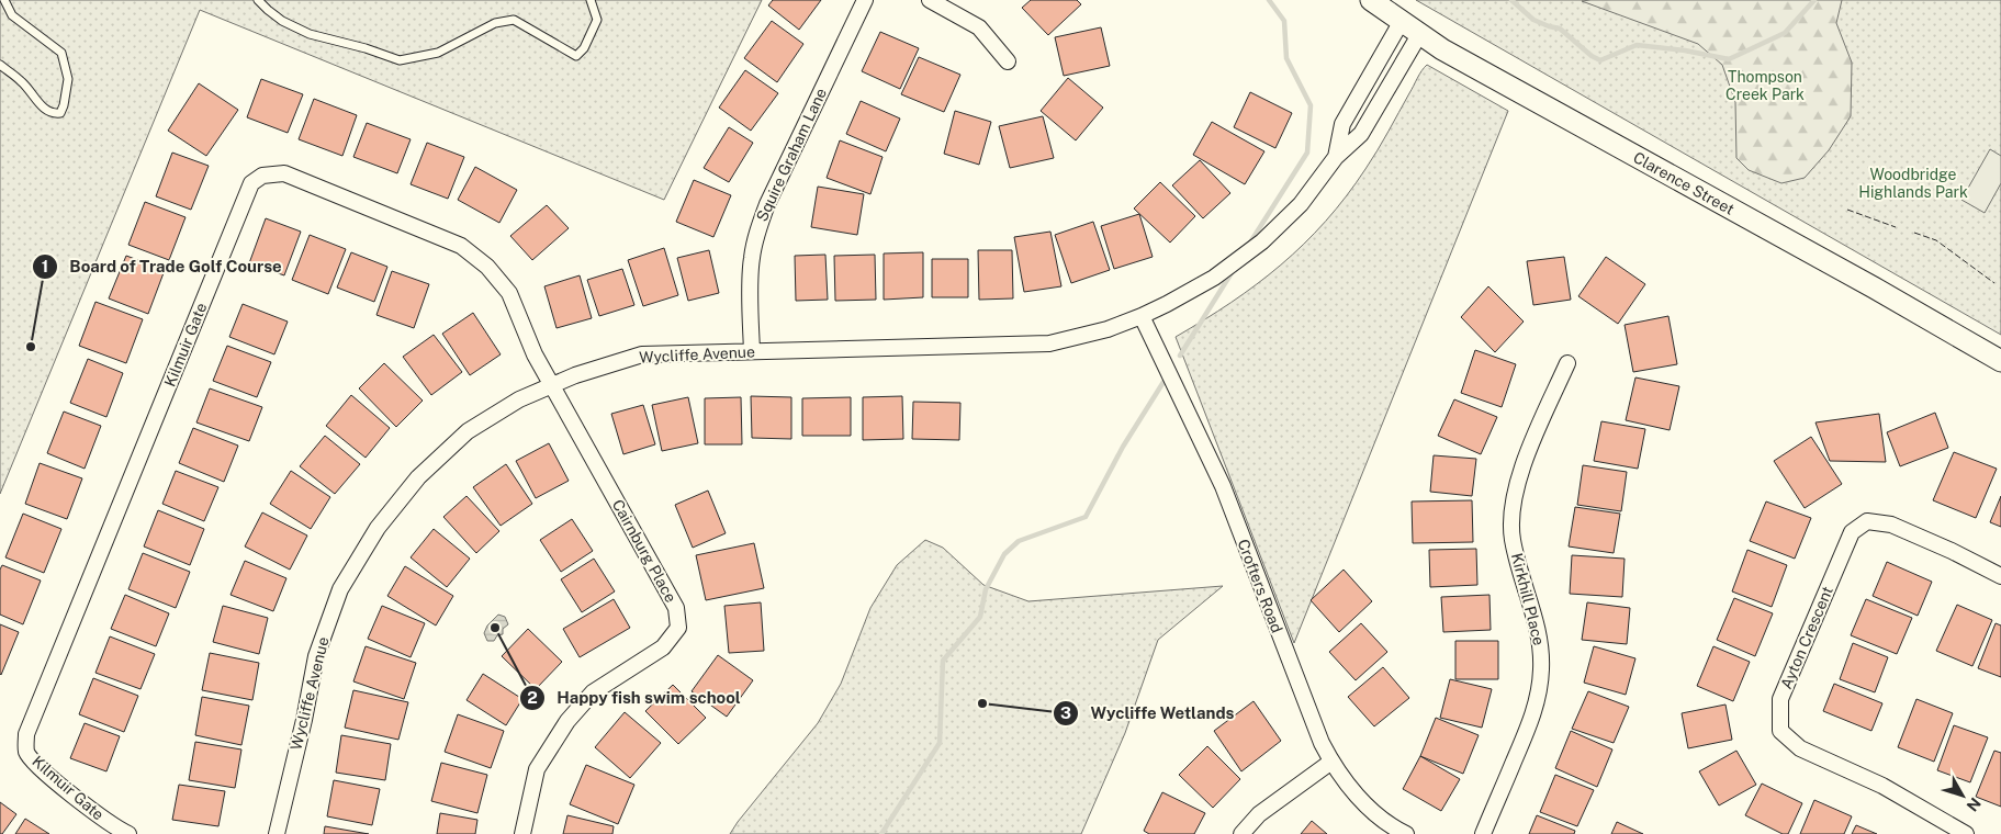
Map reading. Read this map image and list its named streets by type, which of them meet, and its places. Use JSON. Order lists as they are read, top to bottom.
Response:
{
  "streets": {
    "street": [
      "Squire Graham Lane",
      "Clarence Street",
      "Kilmuir Gate",
      "Wycliffe Avenue",
      "Cairnburg Place",
      "Crofters Road",
      "Kirkhill Place",
      "Ayton Crescent"
    ]
  },
  "crossings": [
    ["Squire Graham Lane", "Wycliffe Avenue"],
    ["Clarence Street", "Wycliffe Avenue"],
    ["Kilmuir Gate", "Wycliffe Avenue"],
    ["Kilmuir Gate", "Cairnburg Place"],
    ["Wycliffe Avenue", "Cairnburg Place"],
    ["Wycliffe Avenue", "Crofters Road"]
  ],
  "parks": ["Thompson Creek Park", "Woodbridge Highlands Park"],
  "places": ["Board of Trade Golf Course", "Happy fish swim school", "Wycliffe Wetlands"],
  "north": "bottom right"
}
